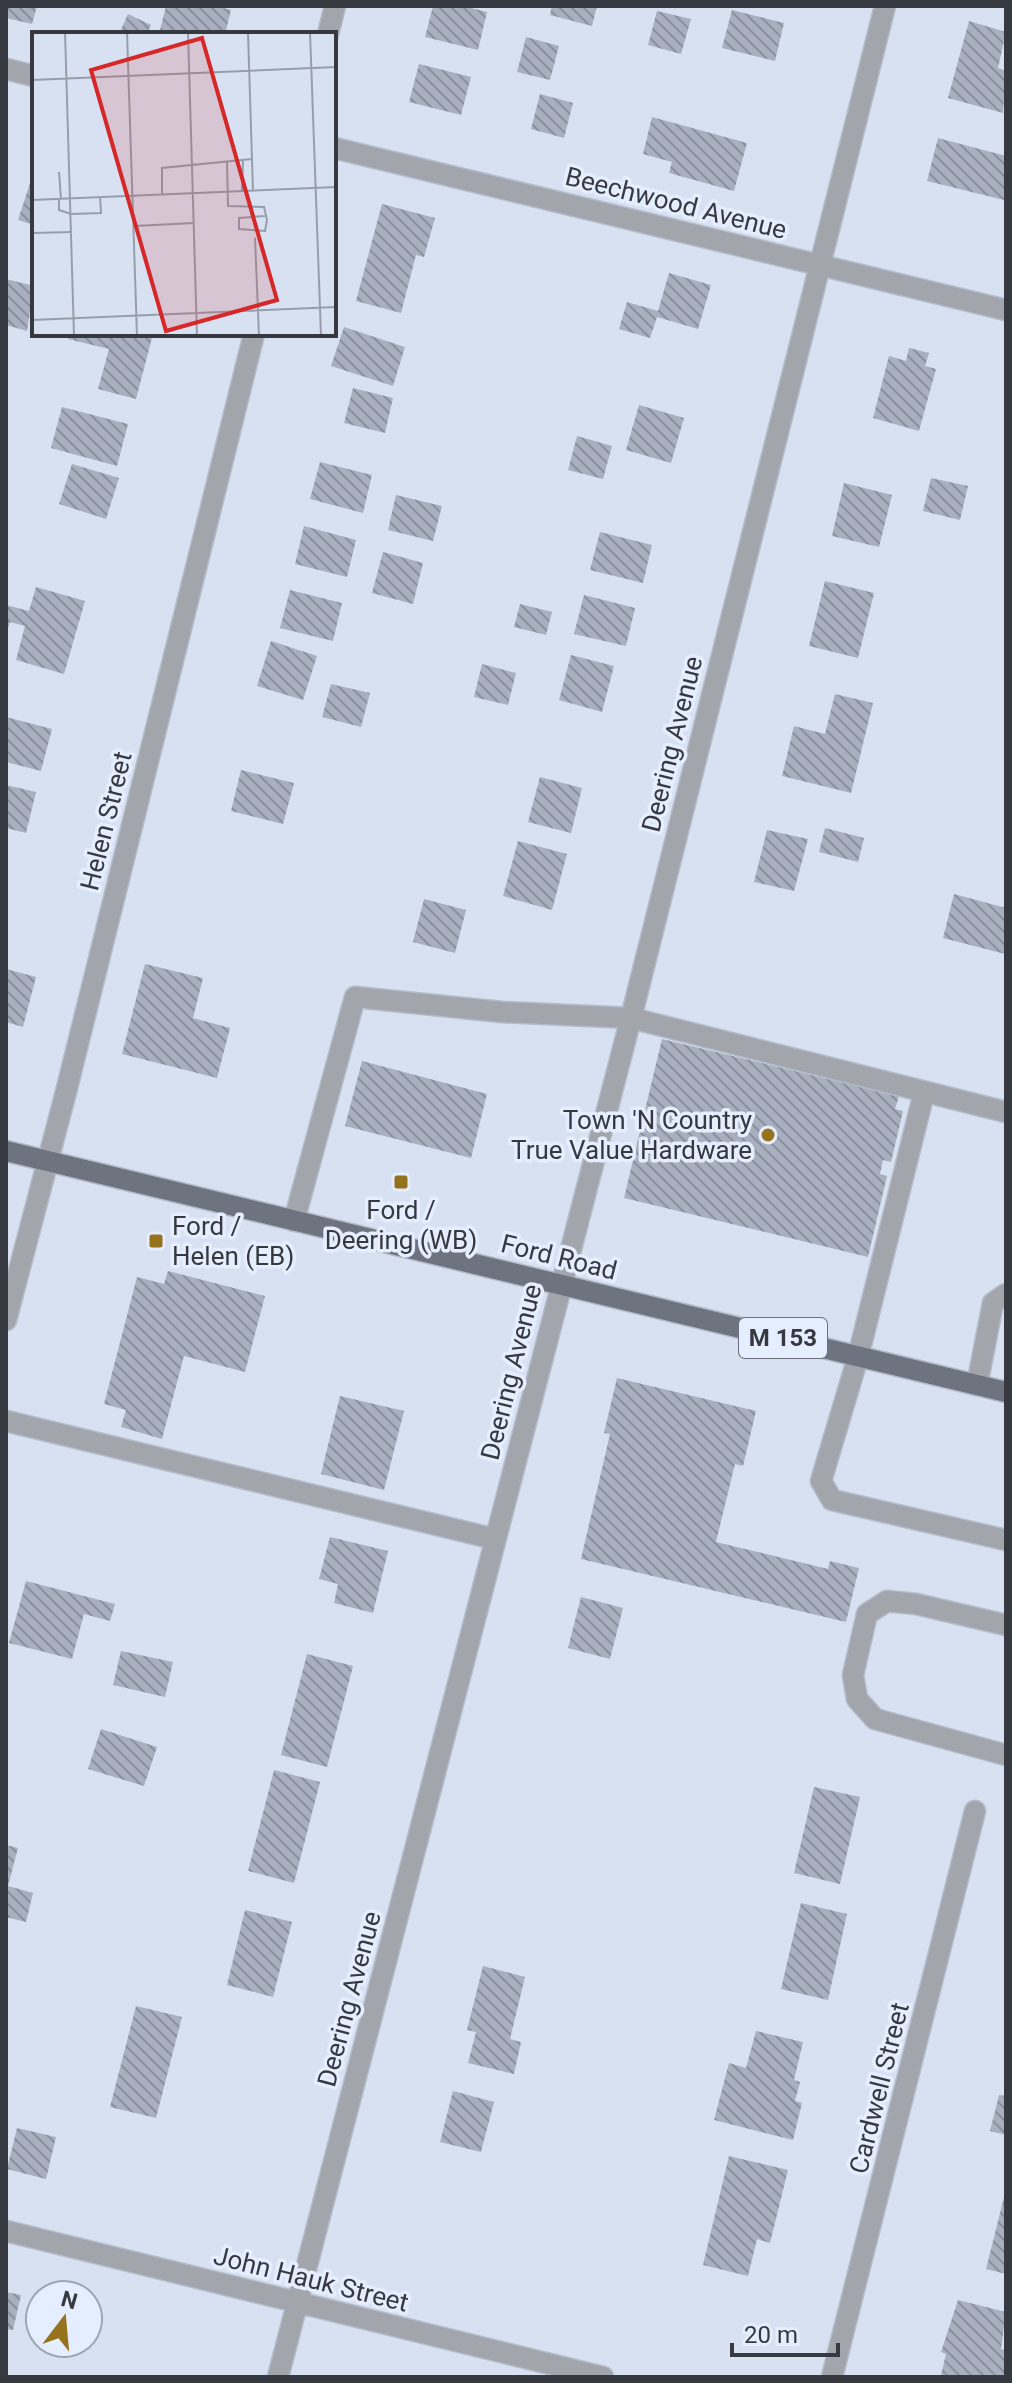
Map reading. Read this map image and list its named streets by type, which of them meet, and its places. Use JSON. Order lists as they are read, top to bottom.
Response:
{
  "streets": {
    "main road": ["Ford Road", "M 153"],
    "street": [
      "Beechwood Avenue",
      "Deering Avenue",
      "Helen Street",
      "Cardwell Street",
      "John Hauk Street"
    ]
  },
  "crossings": [
    ["Beechwood Avenue", "Deering Avenue"],
    ["Deering Avenue", "Ford Road"],
    ["Deering Avenue", "John Hauk Street"],
    ["Helen Street", "Ford Road"]
  ],
  "places": {
    "other": ["Town 'N Country True Value Hardware"],
    "transit": ["Ford / Deering (WB)", "Ford / Helen (EB)"]
  },
  "scale_bar": "20 m",
  "north": "top"
}
